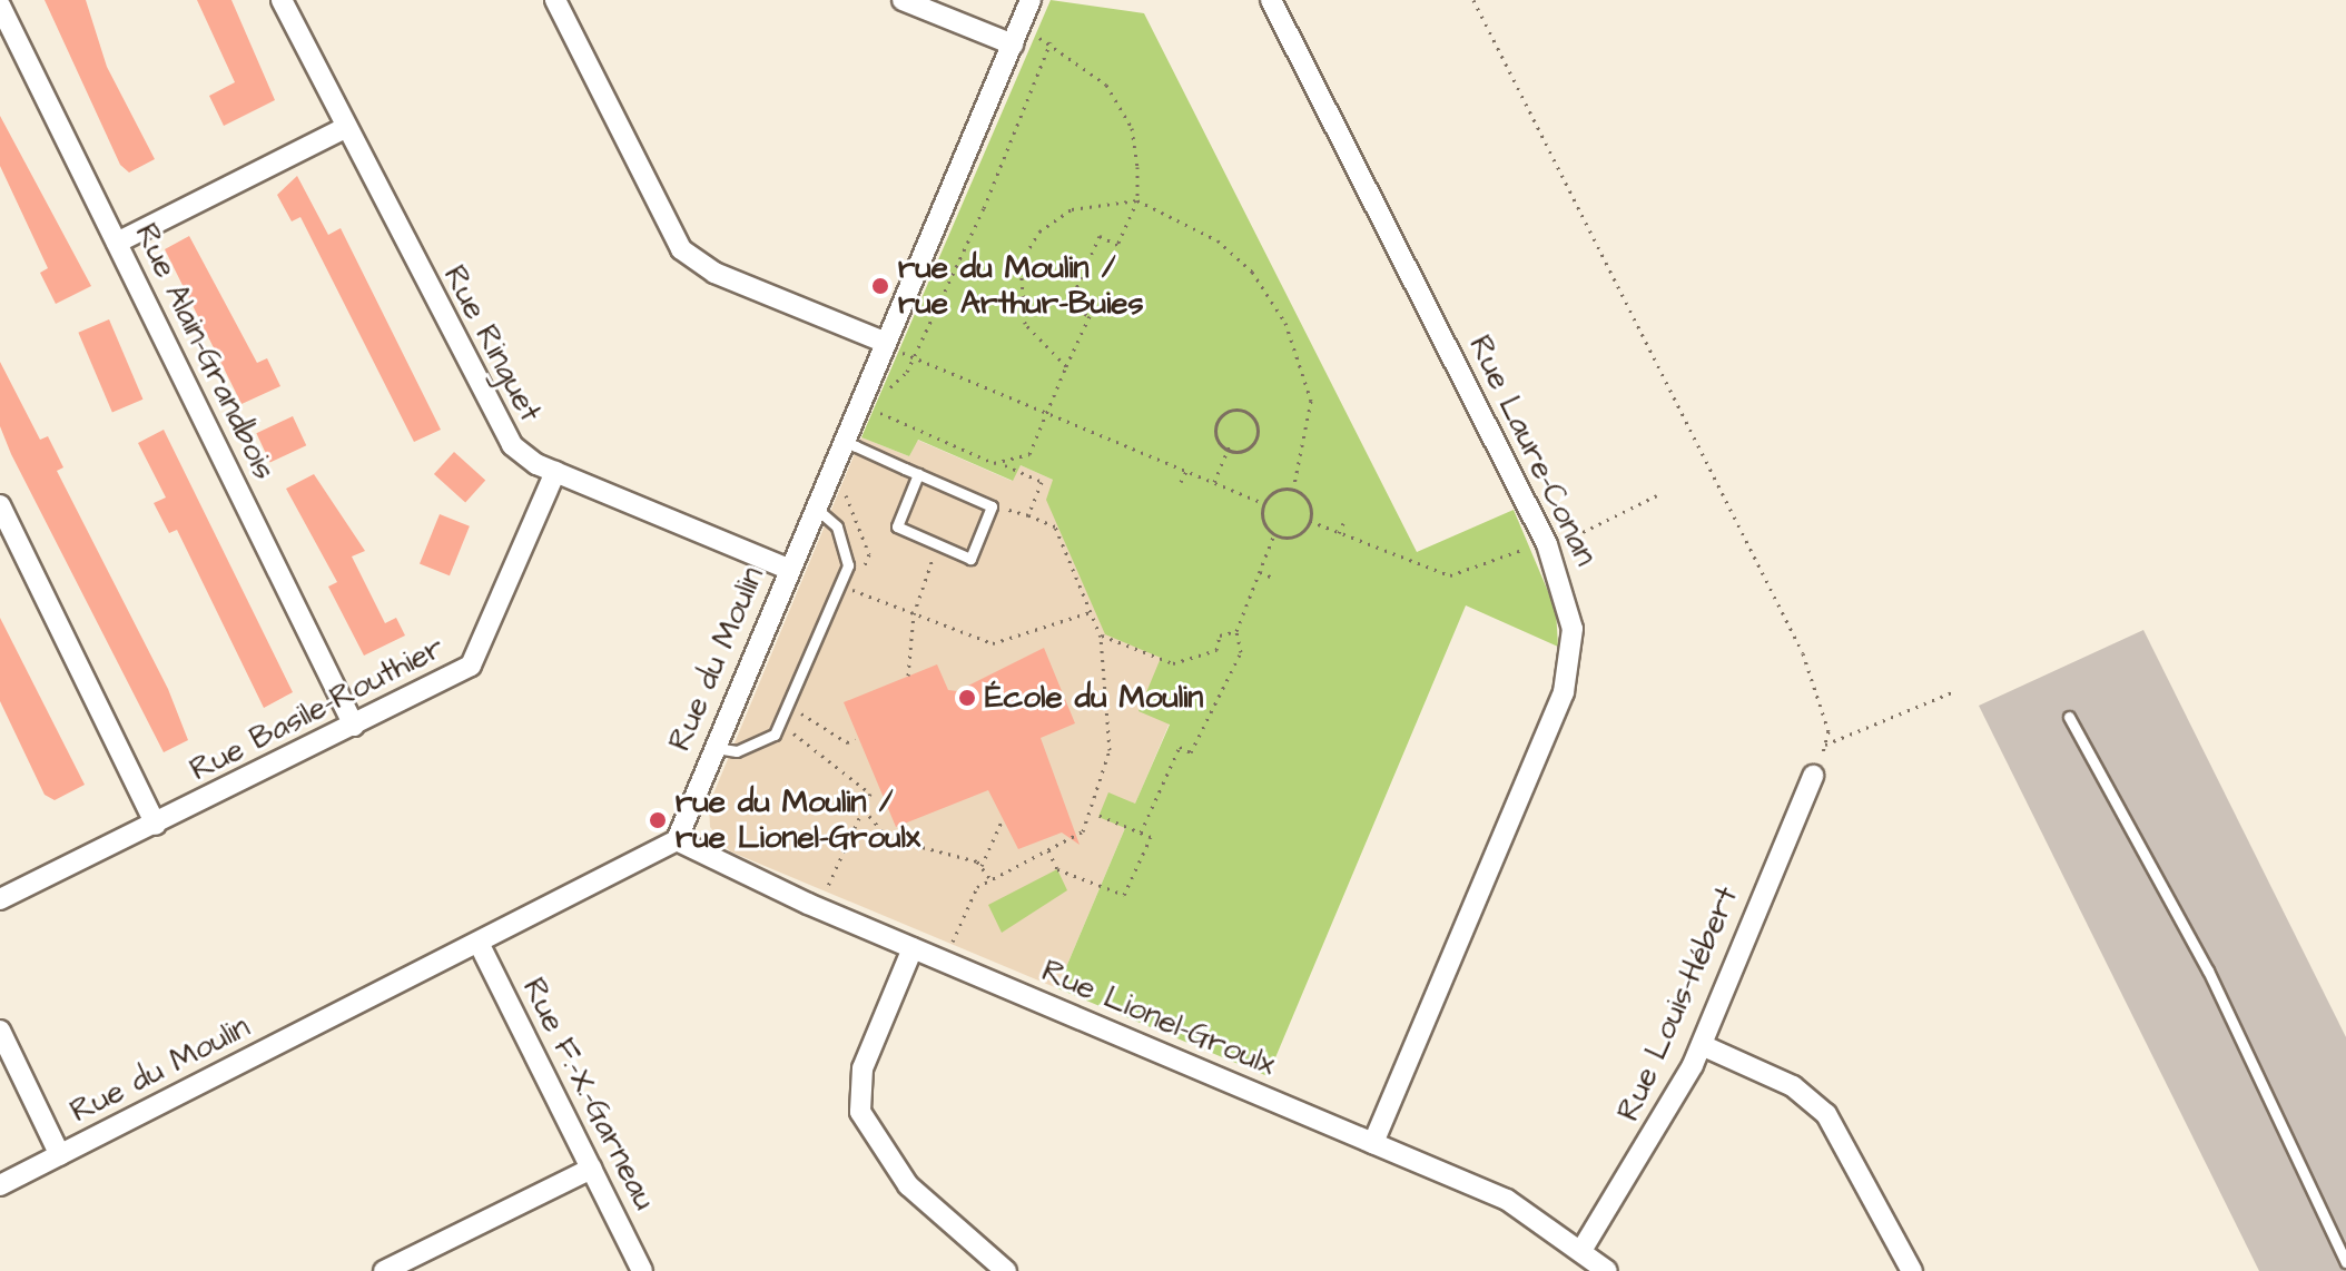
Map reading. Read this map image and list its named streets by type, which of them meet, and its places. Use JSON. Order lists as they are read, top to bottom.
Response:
{
  "streets": {
    "street": [
      "Rue Ringuet",
      "Rue Alain-Grandbois",
      "Rue Laure-Conan",
      "Rue du Moulin",
      "Rue Basile-Routhier",
      "Rue Louis-Hébert",
      "Rue Lionel-Groulx",
      "Rue F.-X.-Garneau"
    ]
  },
  "crossings": [
    ["Rue Ringuet", "Rue du Moulin"],
    ["Rue Ringuet", "Rue Basile-Routhier"],
    ["Rue Alain-Grandbois", "Rue Basile-Routhier"],
    ["Rue Laure-Conan", "Rue Lionel-Groulx"],
    ["Rue du Moulin", "Rue Lionel-Groulx"],
    ["Rue du Moulin", "Rue F.-X.-Garneau"],
    ["Rue Louis-Hébert", "Rue Lionel-Groulx"]
  ],
  "places": ["rue du Moulin / rue Arthur-Buies", "École du Moulin", "rue du Moulin / rue Lionel-Groulx"]
}
